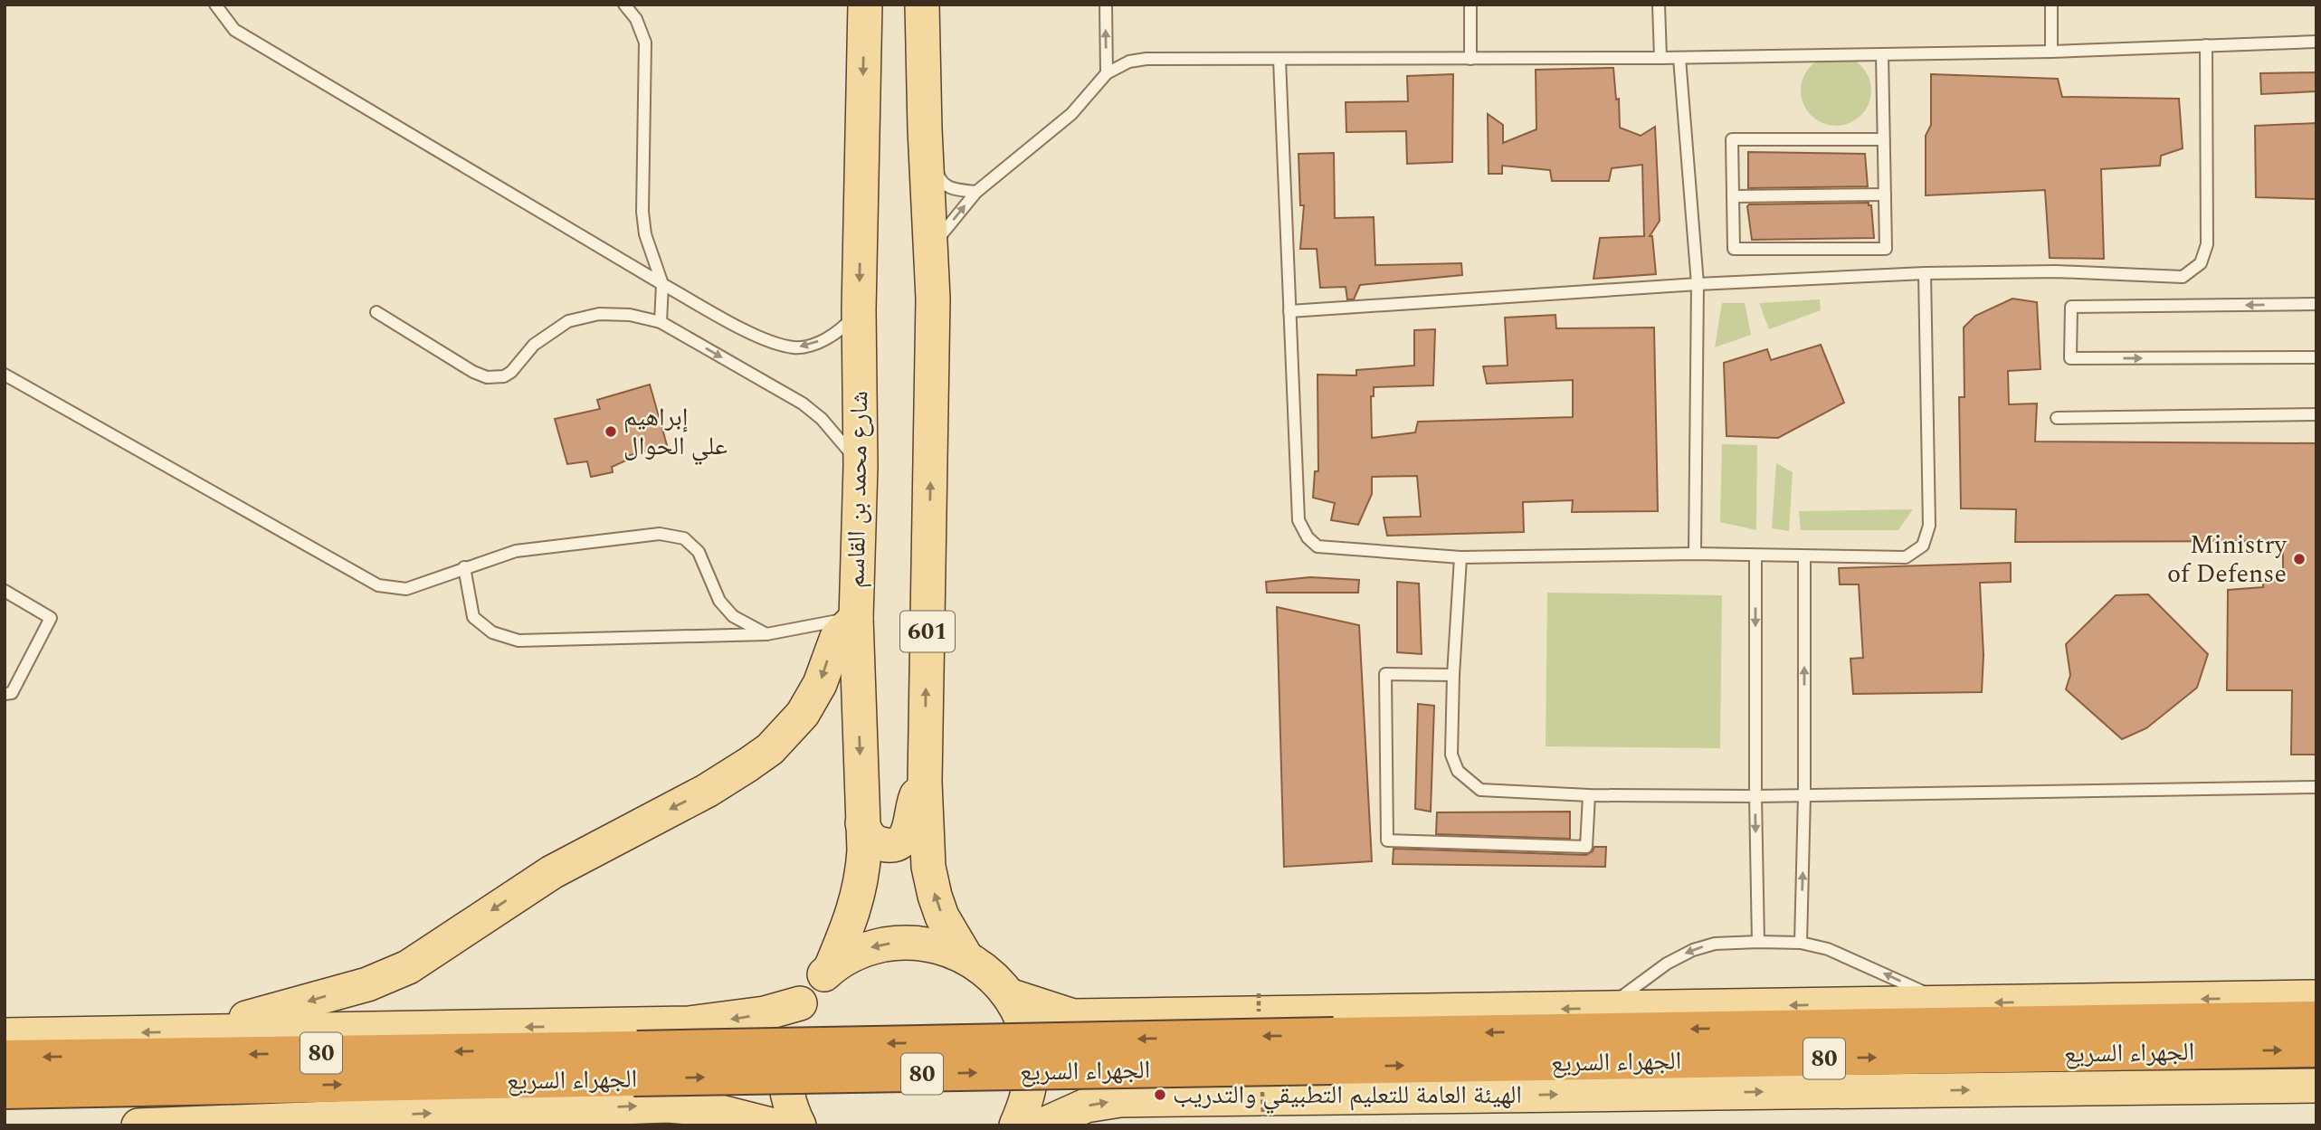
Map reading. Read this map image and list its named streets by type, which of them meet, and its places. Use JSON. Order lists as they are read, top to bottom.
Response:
{
  "streets": {
    "highway": ["80", "الجهراء السريع"],
    "main road": ["شارع محمد بن القاسم", "601"]
  },
  "crossings": [
    ["شارع محمد بن القاسم", "601"],
    ["601", "الجهراء السريع"]
  ],
  "places": ["إبراهيم علي الحوال", "Ministry of Defense", "الهيئة العامة للتعليم التطبيقي والتدريب"]
}
